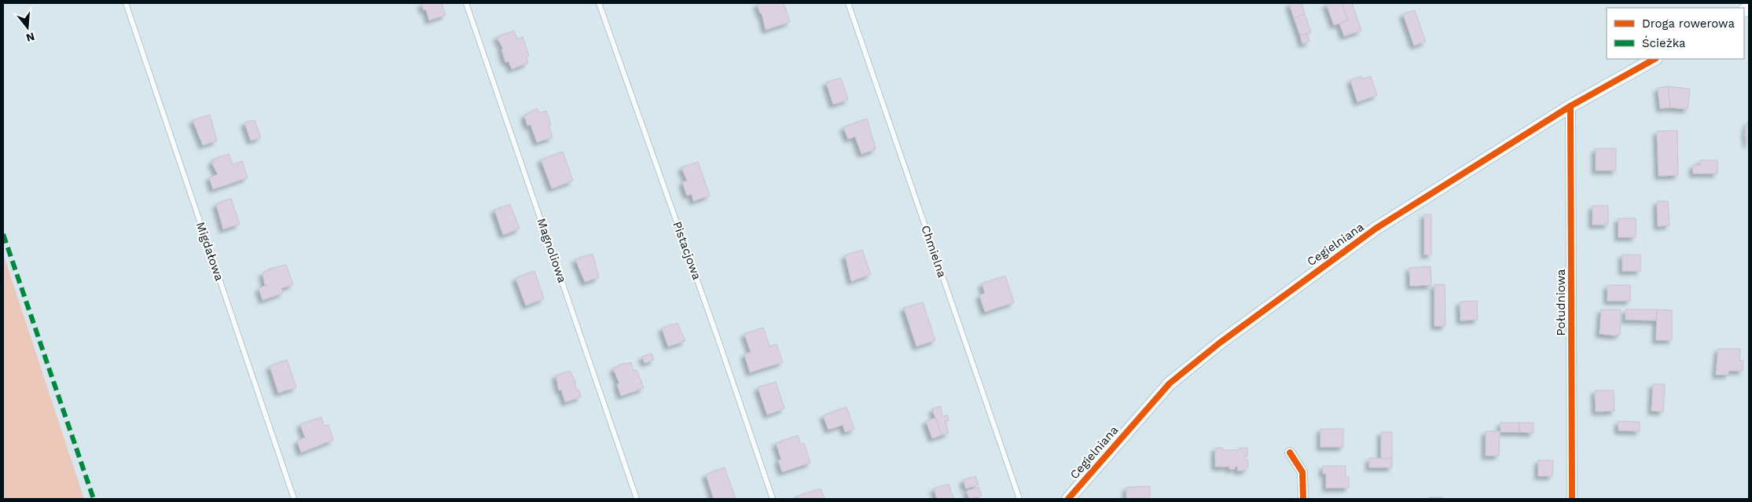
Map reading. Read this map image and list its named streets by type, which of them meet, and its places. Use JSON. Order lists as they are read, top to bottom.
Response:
{
  "streets": {
    "street": ["Cegielniana", "Południowa"],
    "lane": [
      "Magnoliowa",
      "Pistacjowa",
      "Migdałowa",
      "Chmielna"
    ]
  },
  "crossings": [
    ["Cegielniana", "Południowa"]
  ],
  "legend": ["Droga rowerowa", "Ścieżka"],
  "north": "bottom"
}
